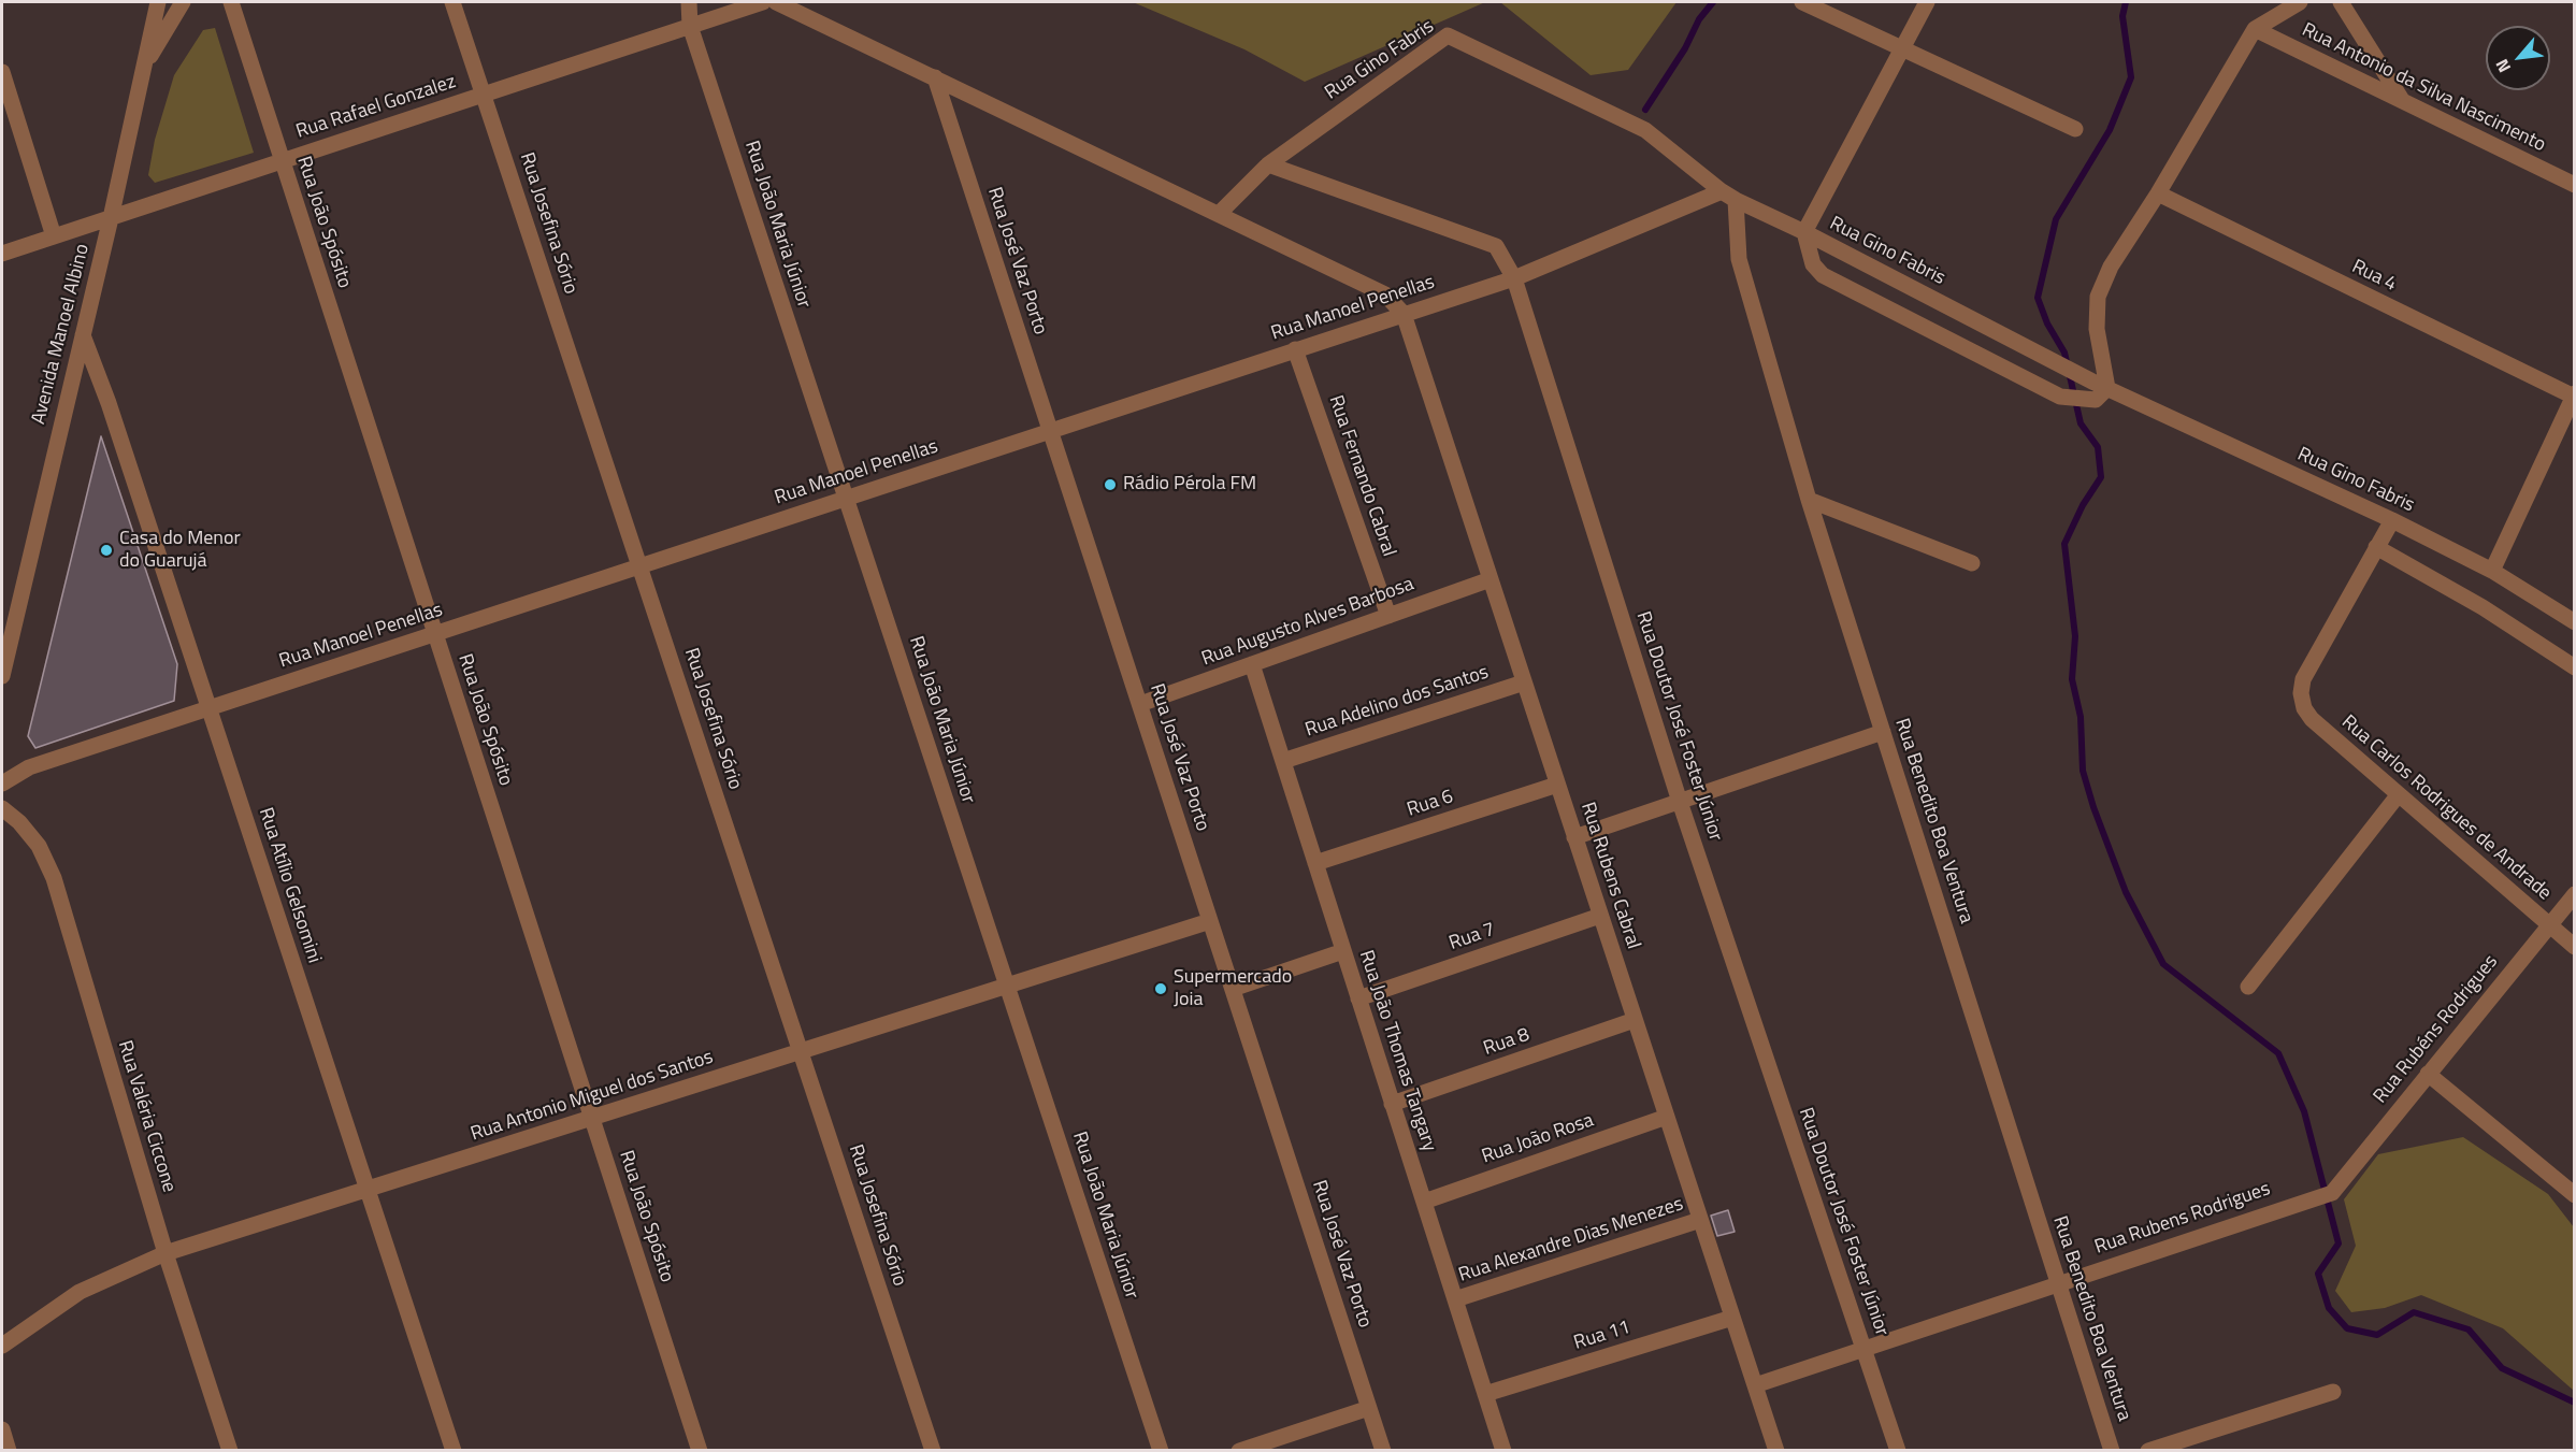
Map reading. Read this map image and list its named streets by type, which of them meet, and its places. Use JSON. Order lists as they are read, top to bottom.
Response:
{
  "streets": {
    "street": [
      "Rua Gino Fabris",
      "Rua Antonio da Silva Nascimento",
      "Rua Rafael Gonzalez",
      "Rua João Spósito",
      "Rua Josefina Sório",
      "Rua João Maria Júnior",
      "Rua José Vaz Porto",
      "Rua 4",
      "Rua Manoel Penellas",
      "Avenida Manoel Albino",
      "Rua Fernando Cabral",
      "Rua Augusto Alves Barbosa",
      "Rua Adelino dos Santos",
      "Rua Doutor José Foster Júnior",
      "Rua 6",
      "Rua Carlos Rodrigues de Andrade",
      "Rua Benedito Boa Ventura",
      "Rua Rubens Cabral",
      "Rua Atílio Gelsomini",
      "Rua 7",
      "Rua Rubéns Rodrigues",
      "Rua 8",
      "Rua João Thomas Tangary",
      "Rua Antonio Miguel dos Santos",
      "Rua Valéria Ciccone",
      "Rua João Rosa",
      "Rua Rubens Rodrigues",
      "Rua Alexandre Dias Menezes",
      "Rua 11"
    ]
  },
  "crossings": [
    ["Rua Gino Fabris", "Rua Manoel Penellas"],
    ["Rua Gino Fabris", "Rua Doutor José Foster Júnior"],
    ["Rua Gino Fabris", "Rua Benedito Boa Ventura"],
    ["Rua Rafael Gonzalez", "Rua João Spósito"],
    ["Rua Rafael Gonzalez", "Rua Josefina Sório"],
    ["Rua Rafael Gonzalez", "Rua João Maria Júnior"],
    ["Rua Rafael Gonzalez", "Avenida Manoel Albino"],
    ["Rua João Spósito", "Rua Manoel Penellas"],
    ["Rua João Spósito", "Rua Antonio Miguel dos Santos"],
    ["Rua Josefina Sório", "Rua Manoel Penellas"],
    ["Rua Josefina Sório", "Rua Antonio Miguel dos Santos"],
    ["Rua João Maria Júnior", "Rua Manoel Penellas"],
    ["Rua João Maria Júnior", "Rua Antonio Miguel dos Santos"],
    ["Rua José Vaz Porto", "Rua Manoel Penellas"],
    ["Rua José Vaz Porto", "Rua Augusto Alves Barbosa"],
    ["Rua José Vaz Porto", "Rua Antonio Miguel dos Santos"],
    ["Rua Manoel Penellas", "Rua Fernando Cabral"],
    ["Rua Manoel Penellas", "Rua Doutor José Foster Júnior"],
    ["Rua Manoel Penellas", "Rua Benedito Boa Ventura"],
    ["Rua Manoel Penellas", "Rua Rubens Cabral"],
    ["Rua Manoel Penellas", "Rua Atílio Gelsomini"],
    ["Avenida Manoel Albino", "Rua Atílio Gelsomini"],
    ["Rua Fernando Cabral", "Rua Augusto Alves Barbosa"],
    ["Rua Augusto Alves Barbosa", "Rua Rubens Cabral"],
    ["Rua Augusto Alves Barbosa", "Rua João Thomas Tangary"],
    ["Rua Adelino dos Santos", "Rua Rubens Cabral"],
    ["Rua Adelino dos Santos", "Rua João Thomas Tangary"],
    ["Rua Doutor José Foster Júnior", "Rua Rubens Rodrigues"],
    ["Rua 6", "Rua Rubens Cabral"],
    ["Rua 6", "Rua João Thomas Tangary"],
    ["Rua Carlos Rodrigues de Andrade", "Rua Rubéns Rodrigues"],
    ["Rua Benedito Boa Ventura", "Rua Rubens Rodrigues"],
    ["Rua Rubens Cabral", "Rua 7"],
    ["Rua Rubens Cabral", "Rua 8"],
    ["Rua Rubens Cabral", "Rua João Rosa"],
    ["Rua Rubens Cabral", "Rua Rubens Rodrigues"],
    ["Rua Rubens Cabral", "Rua Alexandre Dias Menezes"],
    ["Rua Rubens Cabral", "Rua 11"],
    ["Rua Atílio Gelsomini", "Rua Antonio Miguel dos Santos"],
    ["Rua 7", "Rua João Thomas Tangary"],
    ["Rua Rubéns Rodrigues", "Rua Rubens Rodrigues"],
    ["Rua 8", "Rua João Thomas Tangary"],
    ["Rua João Thomas Tangary", "Rua João Rosa"],
    ["Rua João Thomas Tangary", "Rua Alexandre Dias Menezes"],
    ["Rua João Thomas Tangary", "Rua 11"],
    ["Rua Antonio Miguel dos Santos", "Rua Valéria Ciccone"]
  ],
  "places": ["Rádio Pérola FM", "Casa do Menor do Guarujá", "Supermercado Joia"],
  "north": "bottom left"
}
